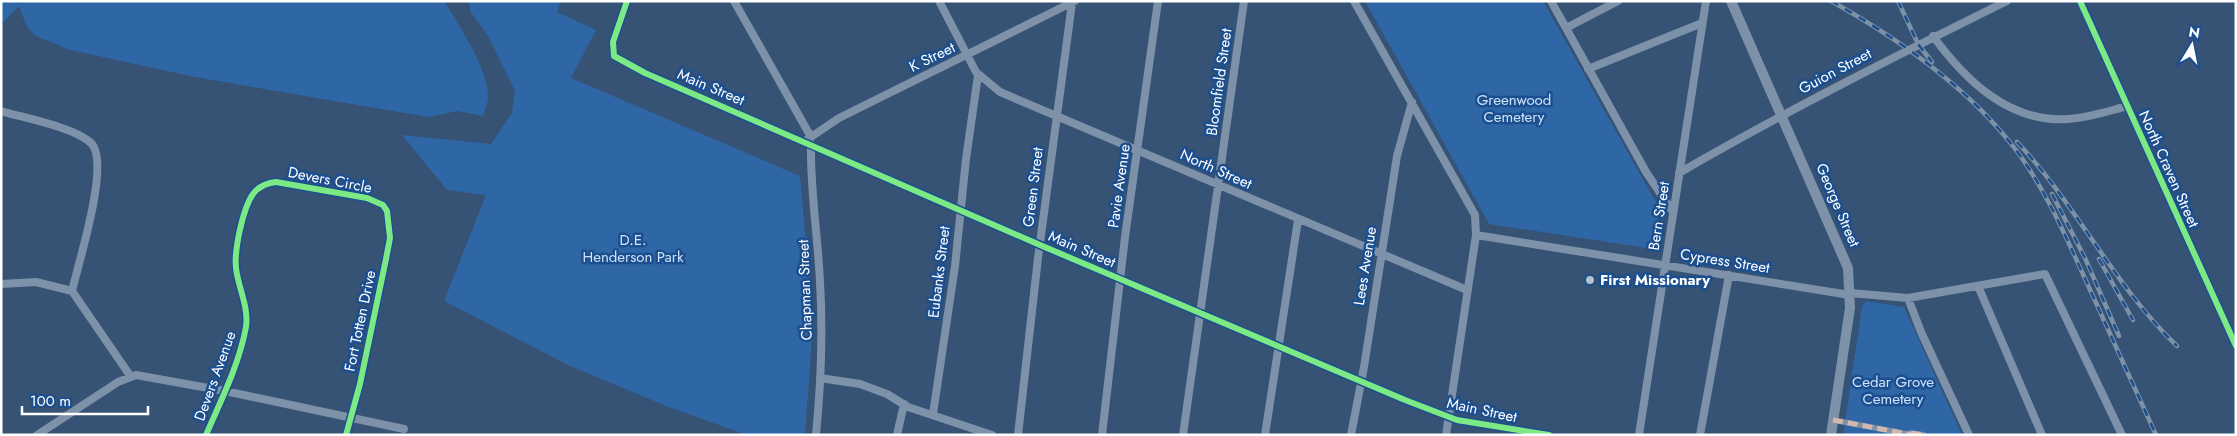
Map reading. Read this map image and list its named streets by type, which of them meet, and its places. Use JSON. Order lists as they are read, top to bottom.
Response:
{
  "streets": {
    "street": [
      "K Street",
      "Guion Street",
      "Bloomfield Street",
      "Main Street",
      "North Street",
      "North Craven Street",
      "Devers Circle",
      "Pavie Avenue",
      "Green Street",
      "George Street",
      "Bern Street",
      "Cypress Street",
      "Lees Avenue",
      "Eubanks Street",
      "Chapman Street",
      "Fort Totten Drive",
      "Devers Avenue"
    ]
  },
  "crossings": [
    ["K Street", "Main Street"],
    ["K Street", "North Street"],
    ["K Street", "Green Street"],
    ["K Street", "Chapman Street"],
    ["Guion Street", "George Street"],
    ["Guion Street", "Bern Street"],
    ["Bloomfield Street", "Main Street"],
    ["Bloomfield Street", "North Street"],
    ["Main Street", "Pavie Avenue"],
    ["Main Street", "Green Street"],
    ["Main Street", "Lees Avenue"],
    ["Main Street", "Eubanks Street"],
    ["Main Street", "Chapman Street"],
    ["North Street", "Pavie Avenue"],
    ["North Street", "Green Street"],
    ["North Street", "Lees Avenue"],
    ["North Street", "Eubanks Street"],
    ["Devers Circle", "Fort Totten Drive"],
    ["Devers Circle", "Devers Avenue"],
    ["George Street", "Cypress Street"],
    ["Bern Street", "Cypress Street"]
  ],
  "parks": ["Greenwood Cemetery", "D.E. Henderson Park", "Cedar Grove Cemetery"],
  "places": ["First Missionary"],
  "scale_bar": "100 m",
  "north": "top"
}
